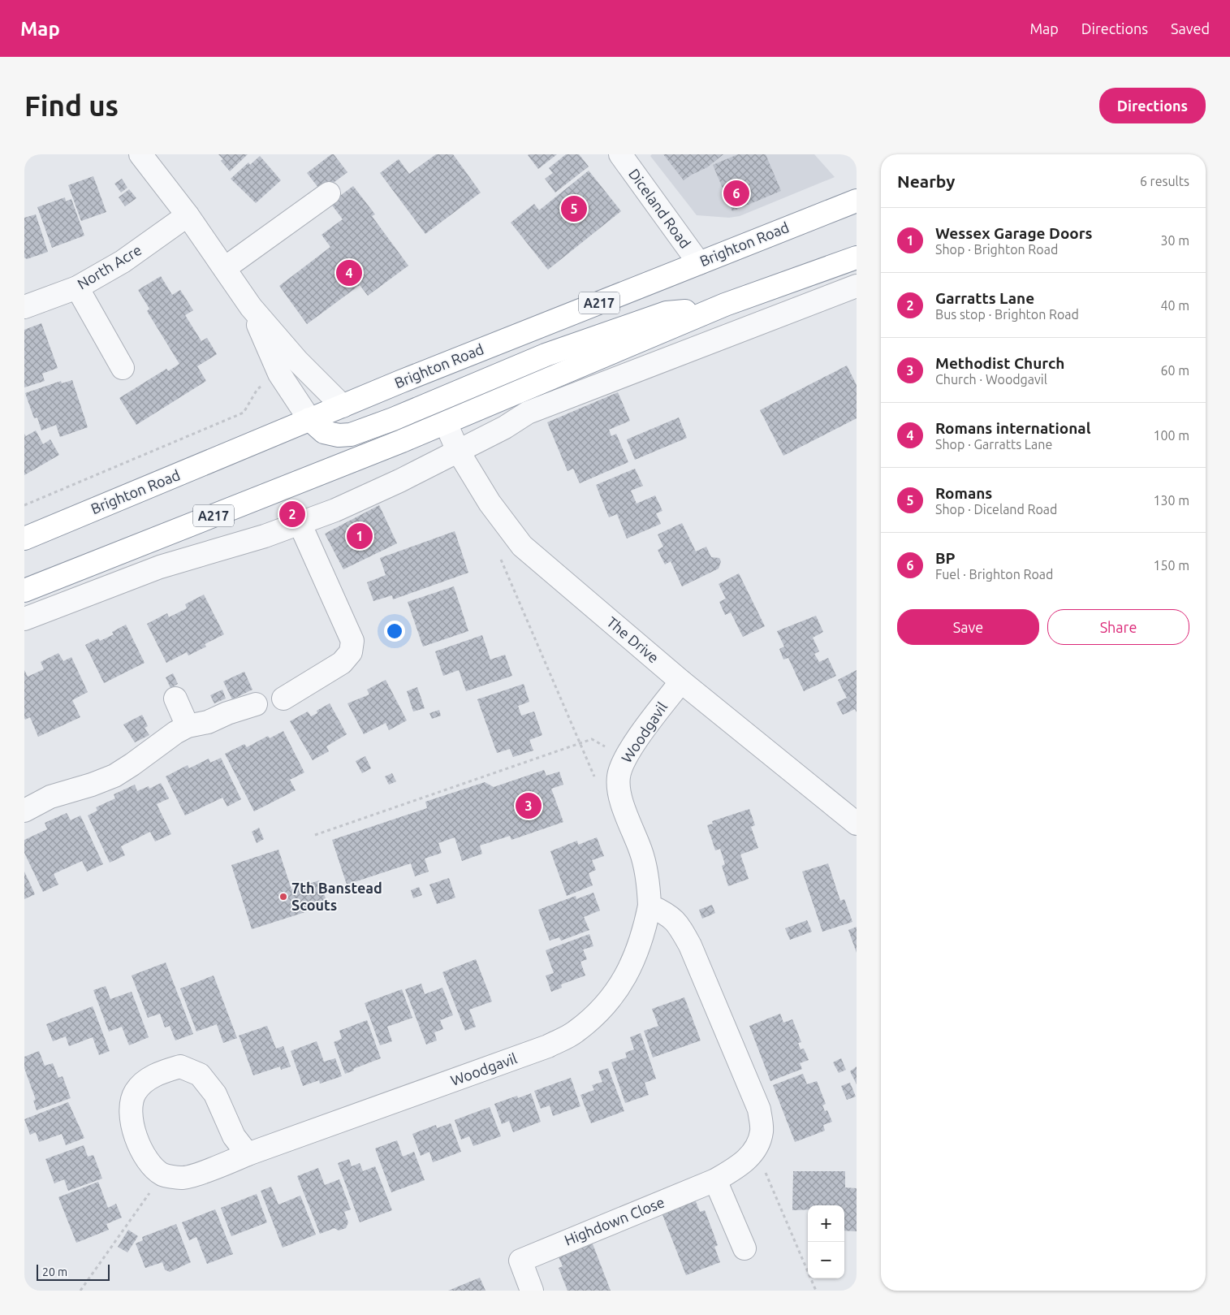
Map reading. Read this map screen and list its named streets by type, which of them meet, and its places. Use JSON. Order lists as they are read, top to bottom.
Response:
{
  "streets": {
    "highway": ["Brighton Road", "A217"],
    "street": [
      "Diceland Road",
      "North Acre",
      "The Drive",
      "Woodgavil",
      "Highdown Close"
    ]
  },
  "crossings": [
    ["Diceland Road", "Brighton Road"],
    ["A217", "The Drive"],
    ["The Drive", "Woodgavil"]
  ],
  "places": ["7th Banstead Scouts"],
  "scale_bar": "20 m",
  "page": {
    "header": "Map",
    "nav": ["Map", "Directions", "Saved"],
    "buttons": [
      "Directions",
      ["Save", "Share"]
    ],
    "title": "Find us",
    "heading": ["Nearby", "6 results"],
    "pins": [
      "6",
      "5",
      "4",
      "2",
      "1",
      "3"
    ],
    "list": [
      {
        "mark": "1",
        "name": "Wessex Garage Doors",
        "note": "Shop · Brighton Road",
        "value": "30 m"
      },
      {
        "mark": "2",
        "name": "Garratts Lane",
        "note": "Bus stop · Brighton Road",
        "value": "40 m"
      },
      {
        "mark": "3",
        "name": "Methodist Church",
        "note": "Church · Woodgavil",
        "value": "60 m"
      },
      {
        "mark": "4",
        "name": "Romans international",
        "note": "Shop · Garratts Lane",
        "value": "100 m"
      },
      {
        "mark": "5",
        "name": "Romans",
        "note": "Shop · Diceland Road",
        "value": "130 m"
      },
      {
        "mark": "6",
        "name": "BP",
        "note": "Fuel · Brighton Road",
        "value": "150 m"
      }
    ],
    "map_buttons": ["+", "−"],
    "scale": "20 m"
  }
}
